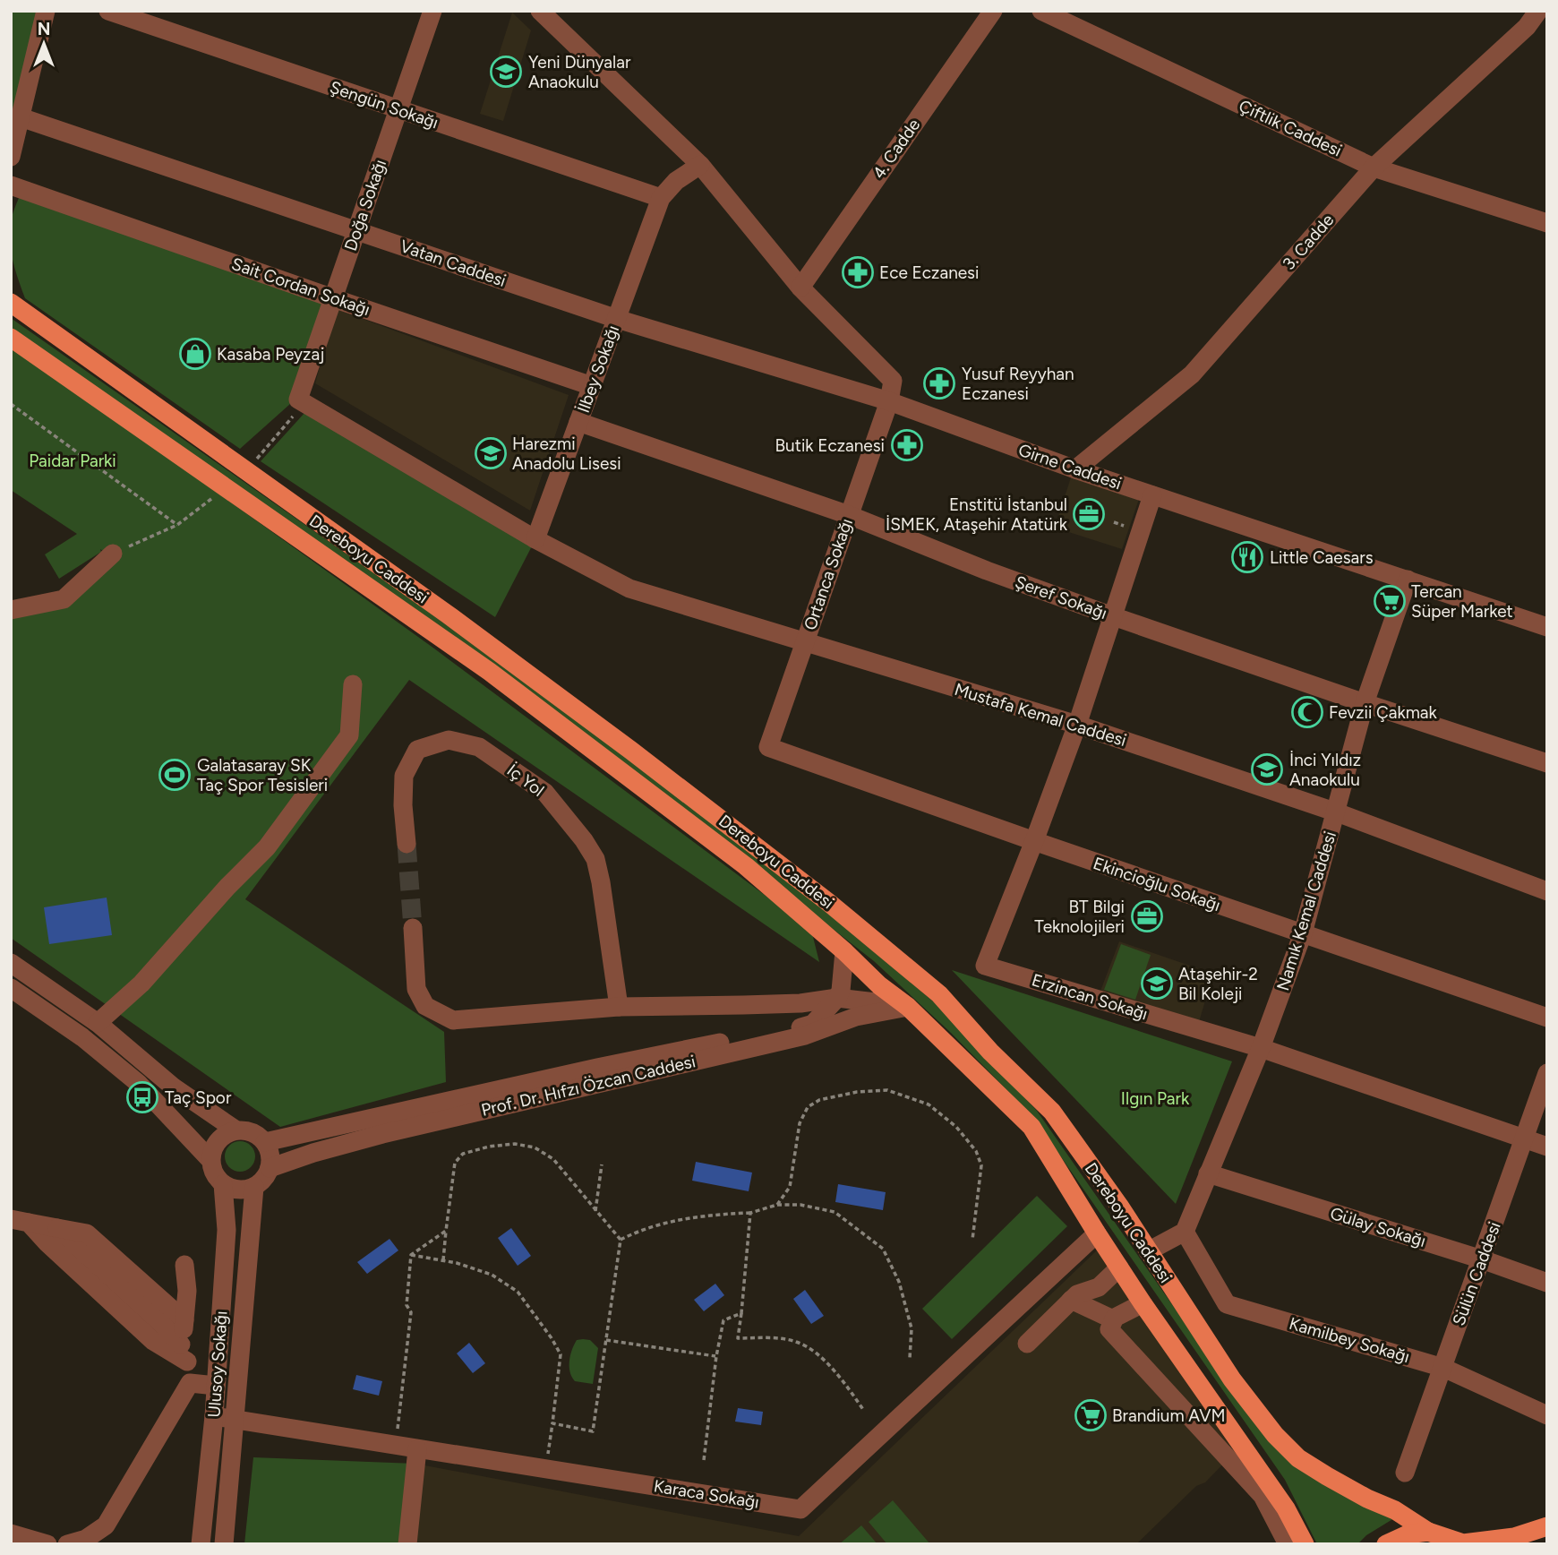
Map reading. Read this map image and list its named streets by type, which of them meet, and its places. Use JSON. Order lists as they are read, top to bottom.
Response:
{
  "streets": {
    "main road": ["Dereboyu Caddesi"],
    "street": [
      "Şengün Sokağı",
      "Çiftlik Caddesi",
      "4. Cadde",
      "Doğa Sokağı",
      "3. Cadde",
      "Vatan Caddesi",
      "Sait Cordan Sokağı",
      "İlbey Sokağı",
      "Girne Caddesi",
      "Ortanca Sokağı",
      "Şeref Sokağı",
      "Mustafa Kemal Caddesi",
      "İç Yol",
      "Ekincioğlu Sokağı",
      "Namık Kemal Caddesi",
      "Erzincan Sokağı",
      "Prof. Dr. Hıfzı Özcan Caddesi",
      "Gülay Sokağı",
      "Sülün Caddesi",
      "Kamilbey Sokağı",
      "Ulusoy Sokağı",
      "Karaca Sokağı"
    ]
  },
  "crossings": [
    ["Şengün Sokağı", "Doğa Sokağı"],
    ["Şengün Sokağı", "İlbey Sokağı"],
    ["Çiftlik Caddesi", "3. Cadde"],
    ["Doğa Sokağı", "Vatan Caddesi"],
    ["Doğa Sokağı", "Sait Cordan Sokağı"],
    ["Doğa Sokağı", "Mustafa Kemal Caddesi"],
    ["3. Cadde", "Girne Caddesi"],
    ["Vatan Caddesi", "İlbey Sokağı"],
    ["Vatan Caddesi", "Girne Caddesi"],
    ["Vatan Caddesi", "Ortanca Sokağı"],
    ["Sait Cordan Sokağı", "İlbey Sokağı"],
    ["İlbey Sokağı", "Şeref Sokağı"],
    ["İlbey Sokağı", "Mustafa Kemal Caddesi"],
    ["Girne Caddesi", "Ortanca Sokağı"],
    ["Girne Caddesi", "Namık Kemal Caddesi"],
    ["Girne Caddesi", "Erzincan Sokağı"],
    ["Dereboyu Caddesi", "Prof. Dr. Hıfzı Özcan Caddesi"],
    ["Dereboyu Caddesi", "Karaca Sokağı"],
    ["Ortanca Sokağı", "Şeref Sokağı"],
    ["Ortanca Sokağı", "Mustafa Kemal Caddesi"],
    ["Ortanca Sokağı", "Ekincioğlu Sokağı"],
    ["Şeref Sokağı", "Namık Kemal Caddesi"],
    ["Şeref Sokağı", "Erzincan Sokağı"],
    ["Mustafa Kemal Caddesi", "Namık Kemal Caddesi"],
    ["Mustafa Kemal Caddesi", "Erzincan Sokağı"],
    ["Ekincioğlu Sokağı", "Namık Kemal Caddesi"],
    ["Ekincioğlu Sokağı", "Erzincan Sokağı"],
    ["Namık Kemal Caddesi", "Erzincan Sokağı"],
    ["Namık Kemal Caddesi", "Gülay Sokağı"],
    ["Namık Kemal Caddesi", "Kamilbey Sokağı"],
    ["Erzincan Sokağı", "Sülün Caddesi"],
    ["Prof. Dr. Hıfzı Özcan Caddesi", "Ulusoy Sokağı"],
    ["Gülay Sokağı", "Sülün Caddesi"],
    ["Sülün Caddesi", "Kamilbey Sokağı"],
    ["Ulusoy Sokağı", "Karaca Sokağı"]
  ],
  "parks": ["Paidar Parki", "Ilgın Park"],
  "places": {
    "school or university": [
      "Yeni Dünyalar Anaokulu",
      "Harezmi Anadolu Lisesi",
      "İnci Yıldız Anaokulu",
      "Ataşehir-2 Bil Koleji"
    ],
    "pharmacy": ["Ece Eczanesi", "Yusuf Reyyhan Eczanesi", "Butik Eczanesi"],
    "shop": ["Kasaba Peyzaj"],
    "office": ["Enstitü İstanbul İSMEK, Ataşehir Atatürk", "BT Bilgi Teknolojileri"],
    "restaurant": ["Little Caesars"],
    "supermarket": ["Tercan Süper Market", "Brandium AVM"],
    "mosque": ["Fevzii Çakmak"],
    "sports": ["Galatasaray SK Taç Spor Tesisleri"],
    "bus stop": ["Taç Spor"]
  },
  "north": "top"
}
